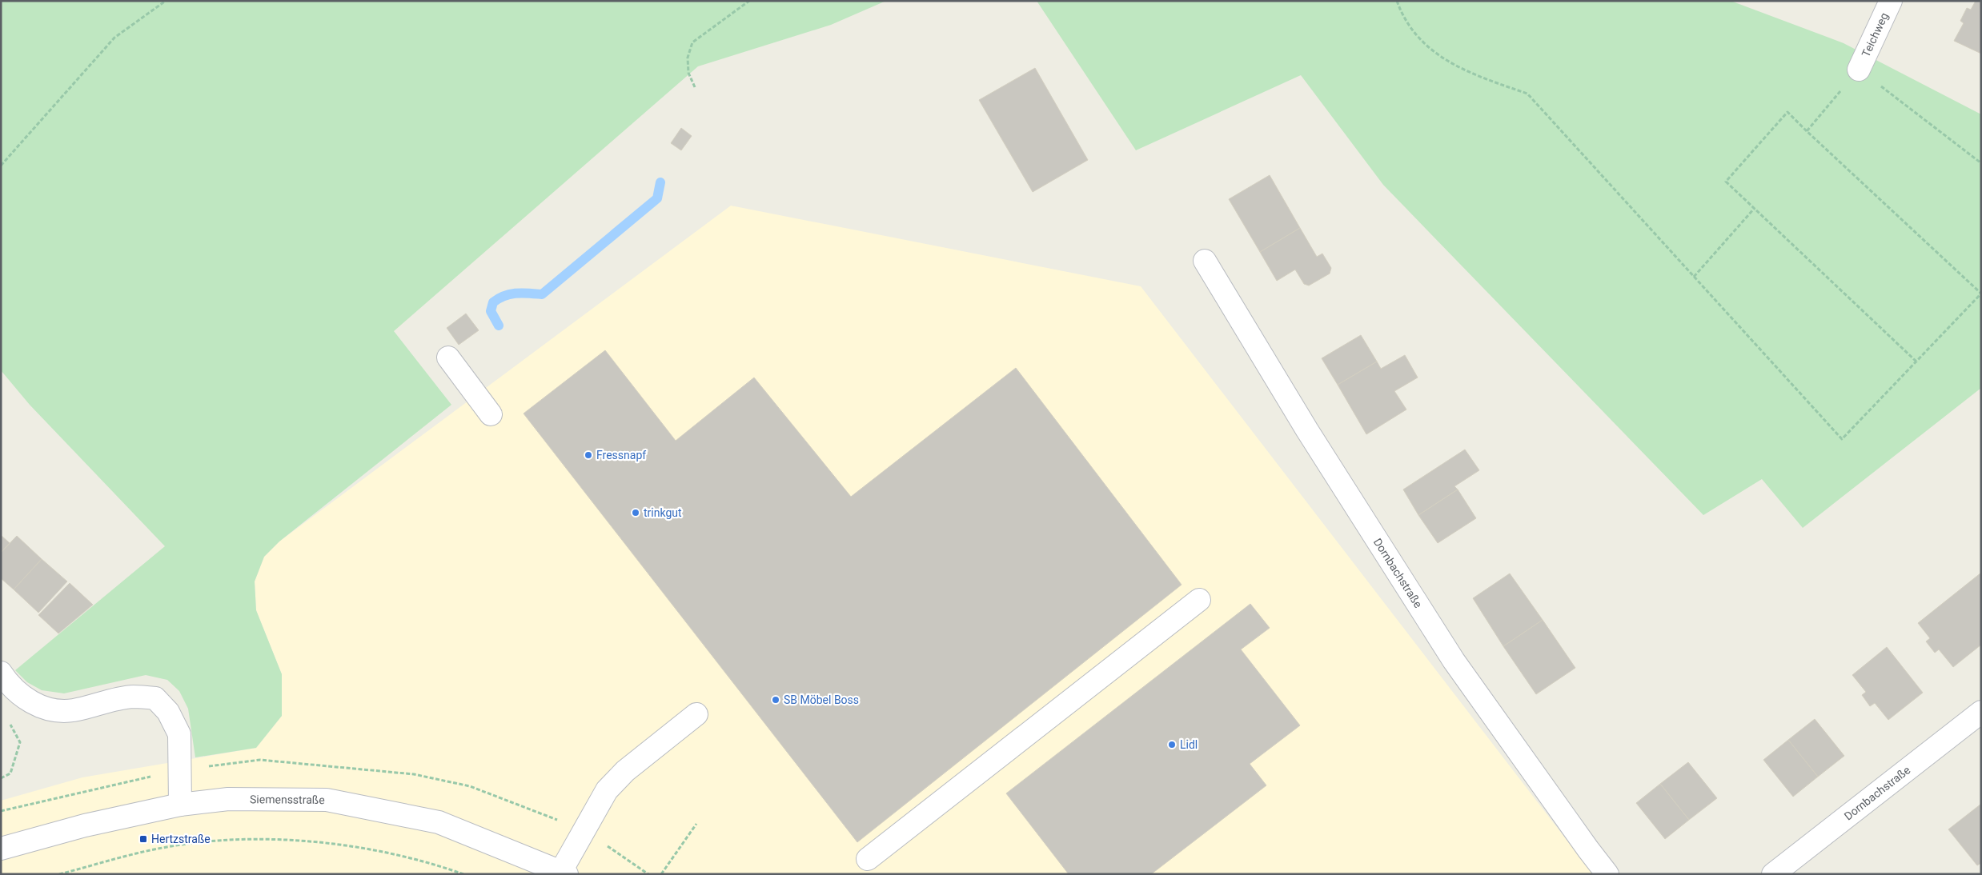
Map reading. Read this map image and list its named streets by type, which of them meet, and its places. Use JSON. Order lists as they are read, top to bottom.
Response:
{
  "streets": {
    "street": ["Teichweg", "Dornbachstraße", "Siemensstraße"]
  },
  "places": {
    "other": [
      "Fressnapf",
      "trinkgut",
      "SB Möbel Boss",
      "Lidl"
    ],
    "transit": ["Hertzstraße"]
  }
}
